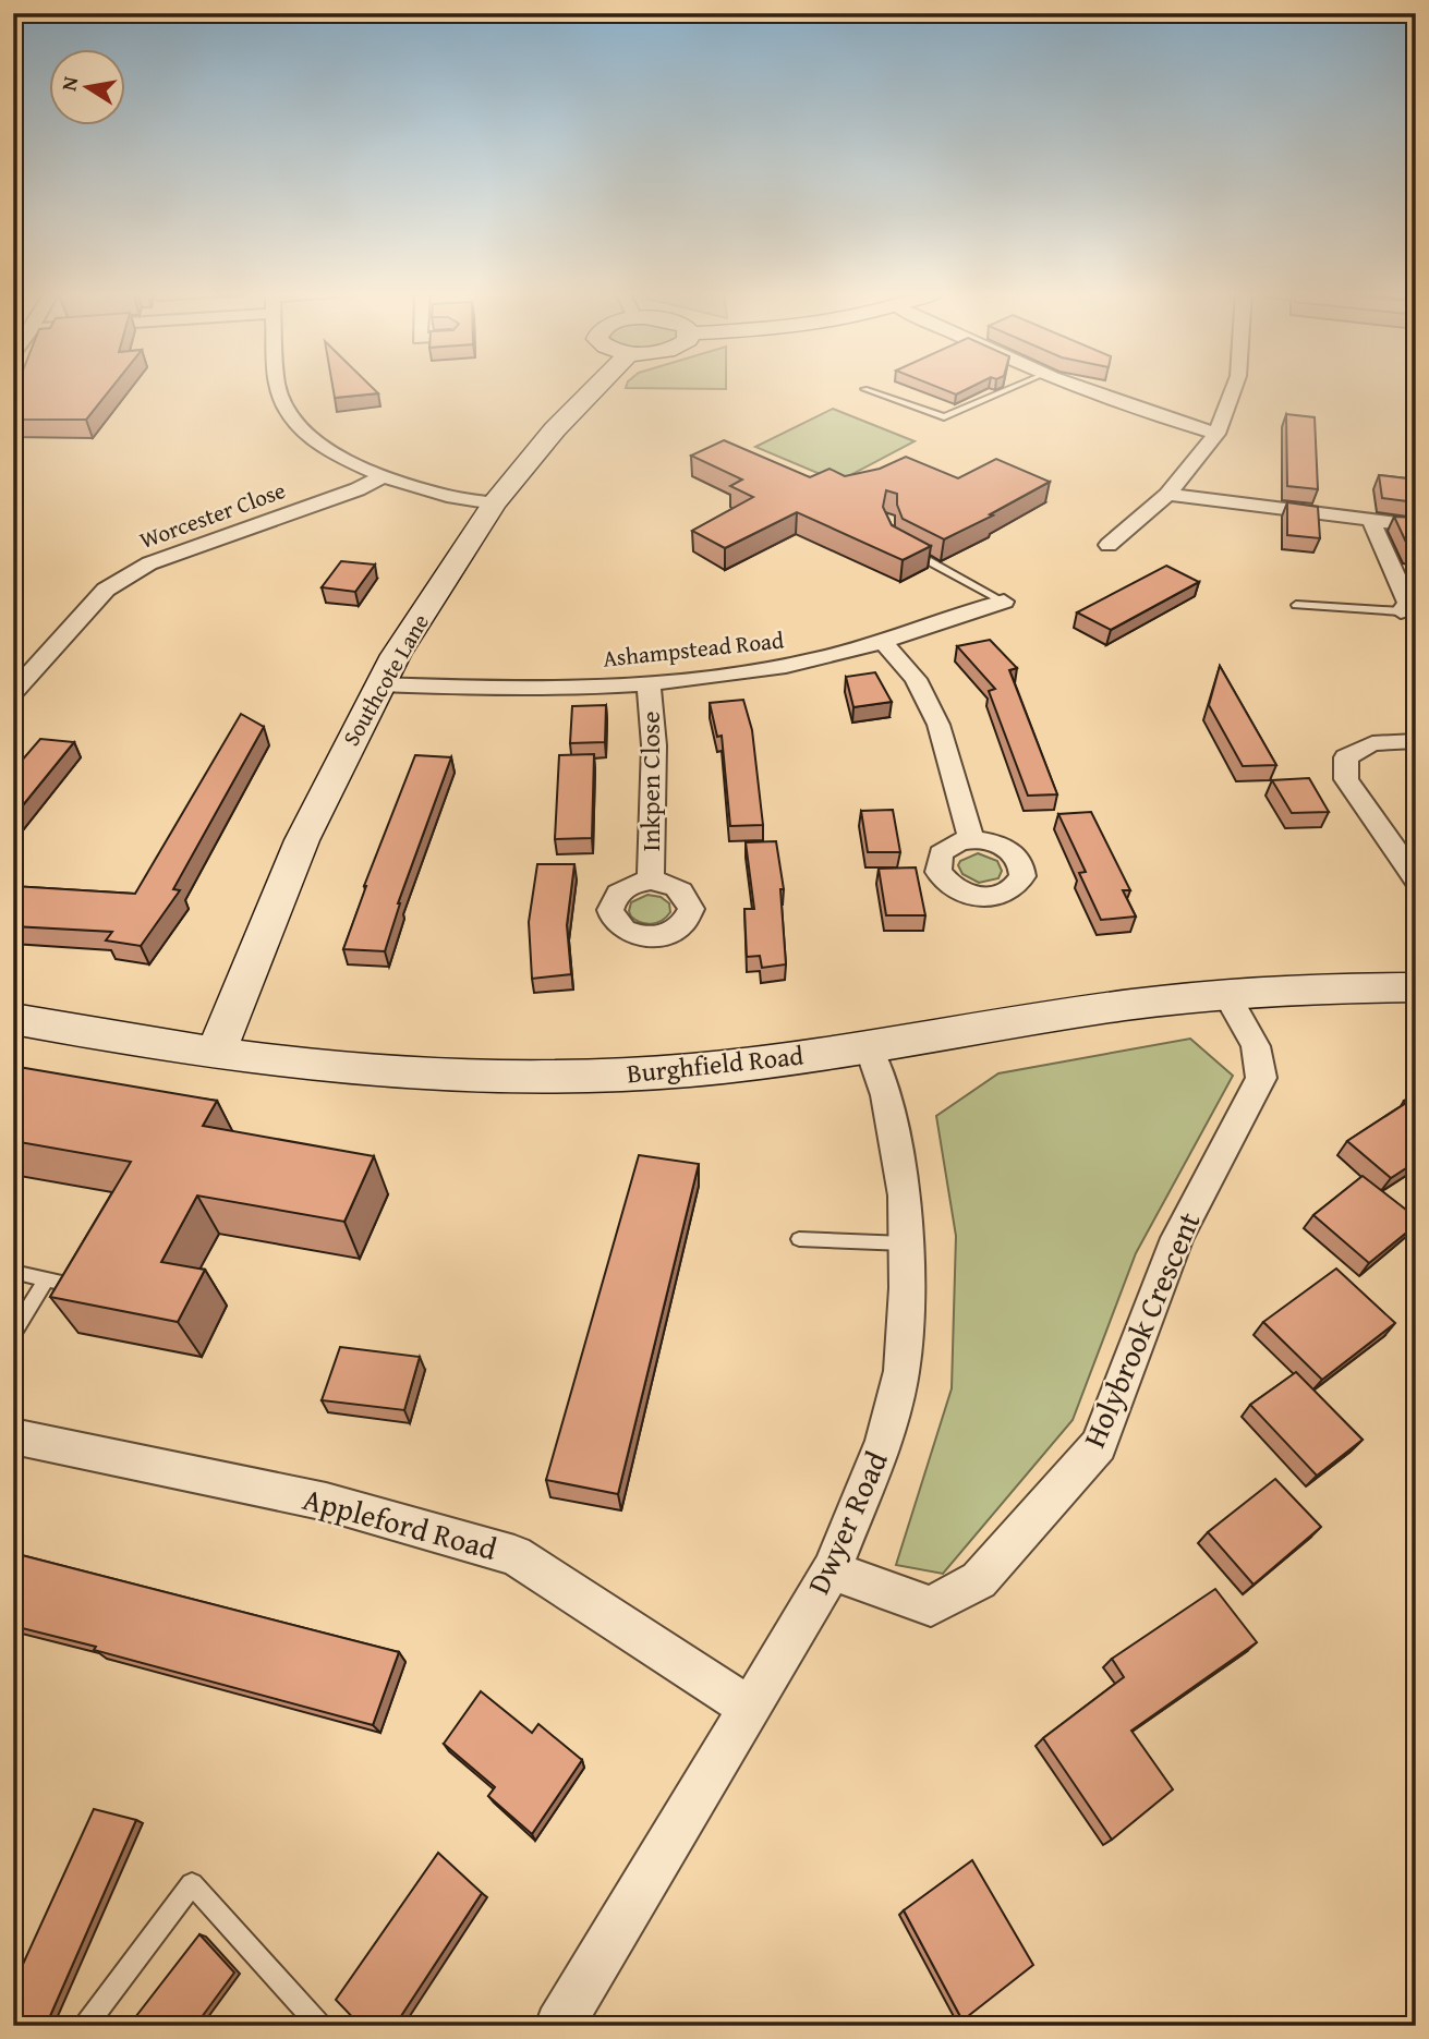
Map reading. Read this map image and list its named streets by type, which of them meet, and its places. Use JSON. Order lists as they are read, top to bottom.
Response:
{
  "streets": {
    "street": [
      "Worcester Close",
      "Ashampstead Road",
      "Southcote Lane",
      "Inkpen Close",
      "Burghfield Road",
      "Holybrook Crescent",
      "Dwyer Road",
      "Appleford Road"
    ]
  },
  "crossings": [
    ["Ashampstead Road", "Southcote Lane"],
    ["Ashampstead Road", "Inkpen Close"],
    ["Southcote Lane", "Burghfield Road"],
    ["Burghfield Road", "Holybrook Crescent"],
    ["Burghfield Road", "Dwyer Road"],
    ["Holybrook Crescent", "Dwyer Road"],
    ["Dwyer Road", "Appleford Road"]
  ],
  "north": "left"
}
